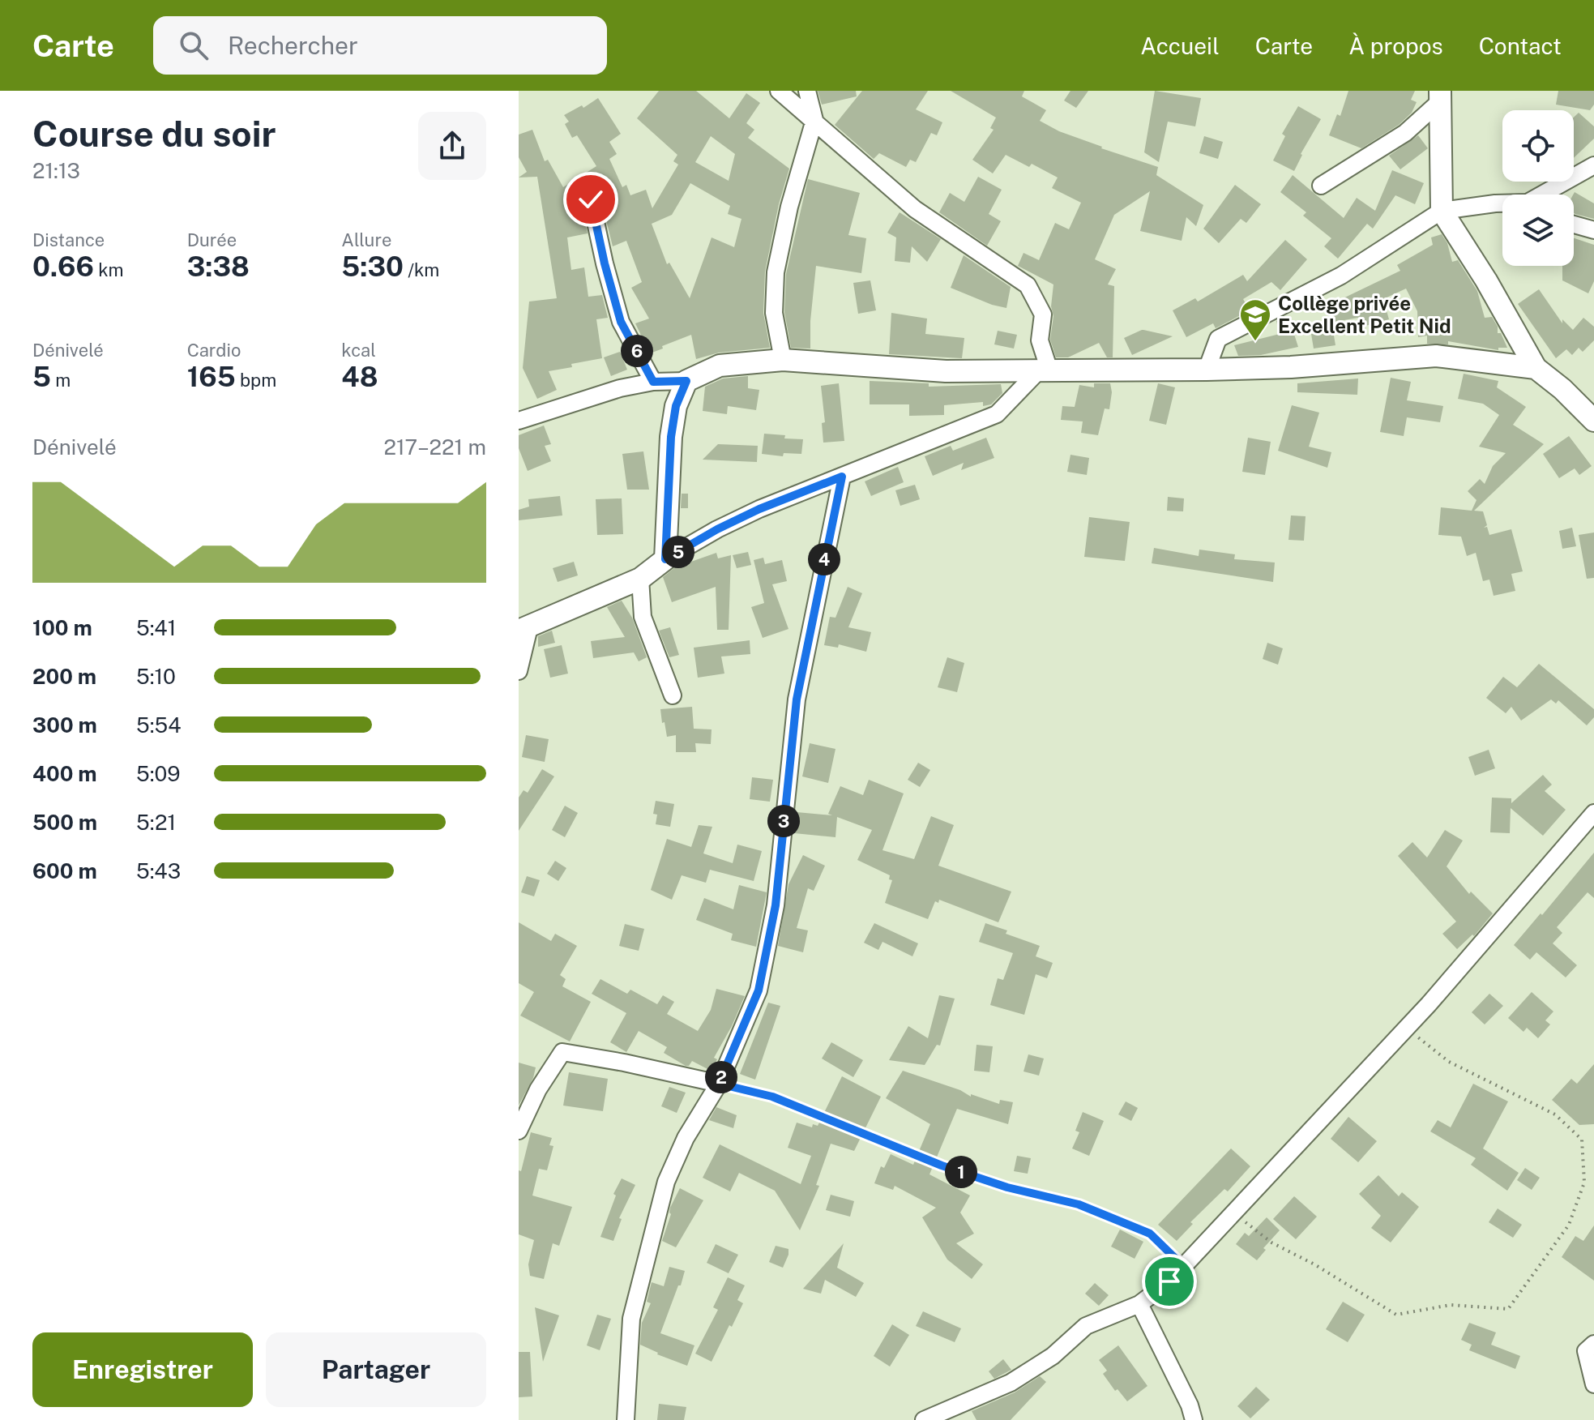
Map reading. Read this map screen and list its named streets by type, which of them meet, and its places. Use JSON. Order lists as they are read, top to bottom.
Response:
{
  "places": {
    "school or university": ["Collège privée Excellent Petit Nid"]
  },
  "page": {
    "header": "Carte",
    "search": "Rechercher",
    "nav": [
      "Accueil",
      "Carte",
      "À propos",
      "Contact"
    ],
    "heading": ["Course du soir", "21:13"],
    "stats": [
      ["Distance", "0.66 km"],
      ["Durée", "3:38"],
      ["Allure", "5:30 /km"],
      ["Dénivelé", "5 m"],
      ["Cardio", "165 bpm"],
      ["kcal", "48"]
    ],
    "pins": [
      "6",
      "5",
      "4",
      "3",
      "2",
      "1"
    ],
    "chart": ["Dénivelé", "217–221 m"],
    "list": [
      {
        "name": "100 m",
        "note": "5:41"
      },
      {
        "name": "200 m",
        "note": "5:10"
      },
      {
        "name": "300 m",
        "note": "5:54"
      },
      {
        "name": "400 m",
        "note": "5:09"
      },
      {
        "name": "500 m",
        "note": "5:21"
      },
      {
        "name": "600 m",
        "note": "5:43"
      }
    ],
    "buttons": ["Enregistrer", "Partager"]
  }
}
